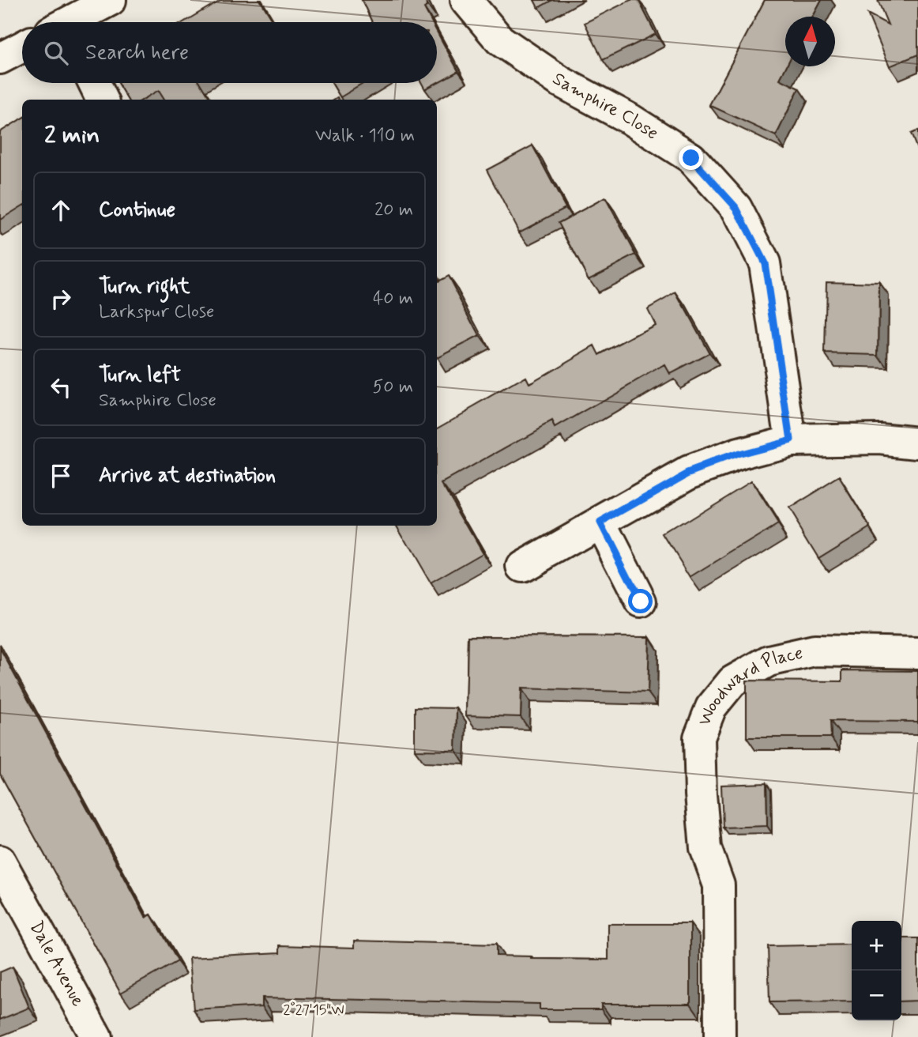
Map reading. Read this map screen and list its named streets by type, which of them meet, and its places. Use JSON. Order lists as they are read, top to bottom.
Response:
{
  "streets": {
    "street": ["Samphire Close", "Woodward Place", "Dale Avenue"]
  },
  "north": "top",
  "page": {
    "search": "Search here",
    "heading": ["2 min", "Walk · 110 m"],
    "list": [
      ["Continue", "20 m"],
      ["Turn right", "Larkspur Close", "40 m"],
      ["Turn left", "Samphire Close", "50 m"],
      "Arrive at destination"
    ],
    "map_buttons": ["+", "−"]
  },
  "coordinates": ["2°27'15\"W"]
}
